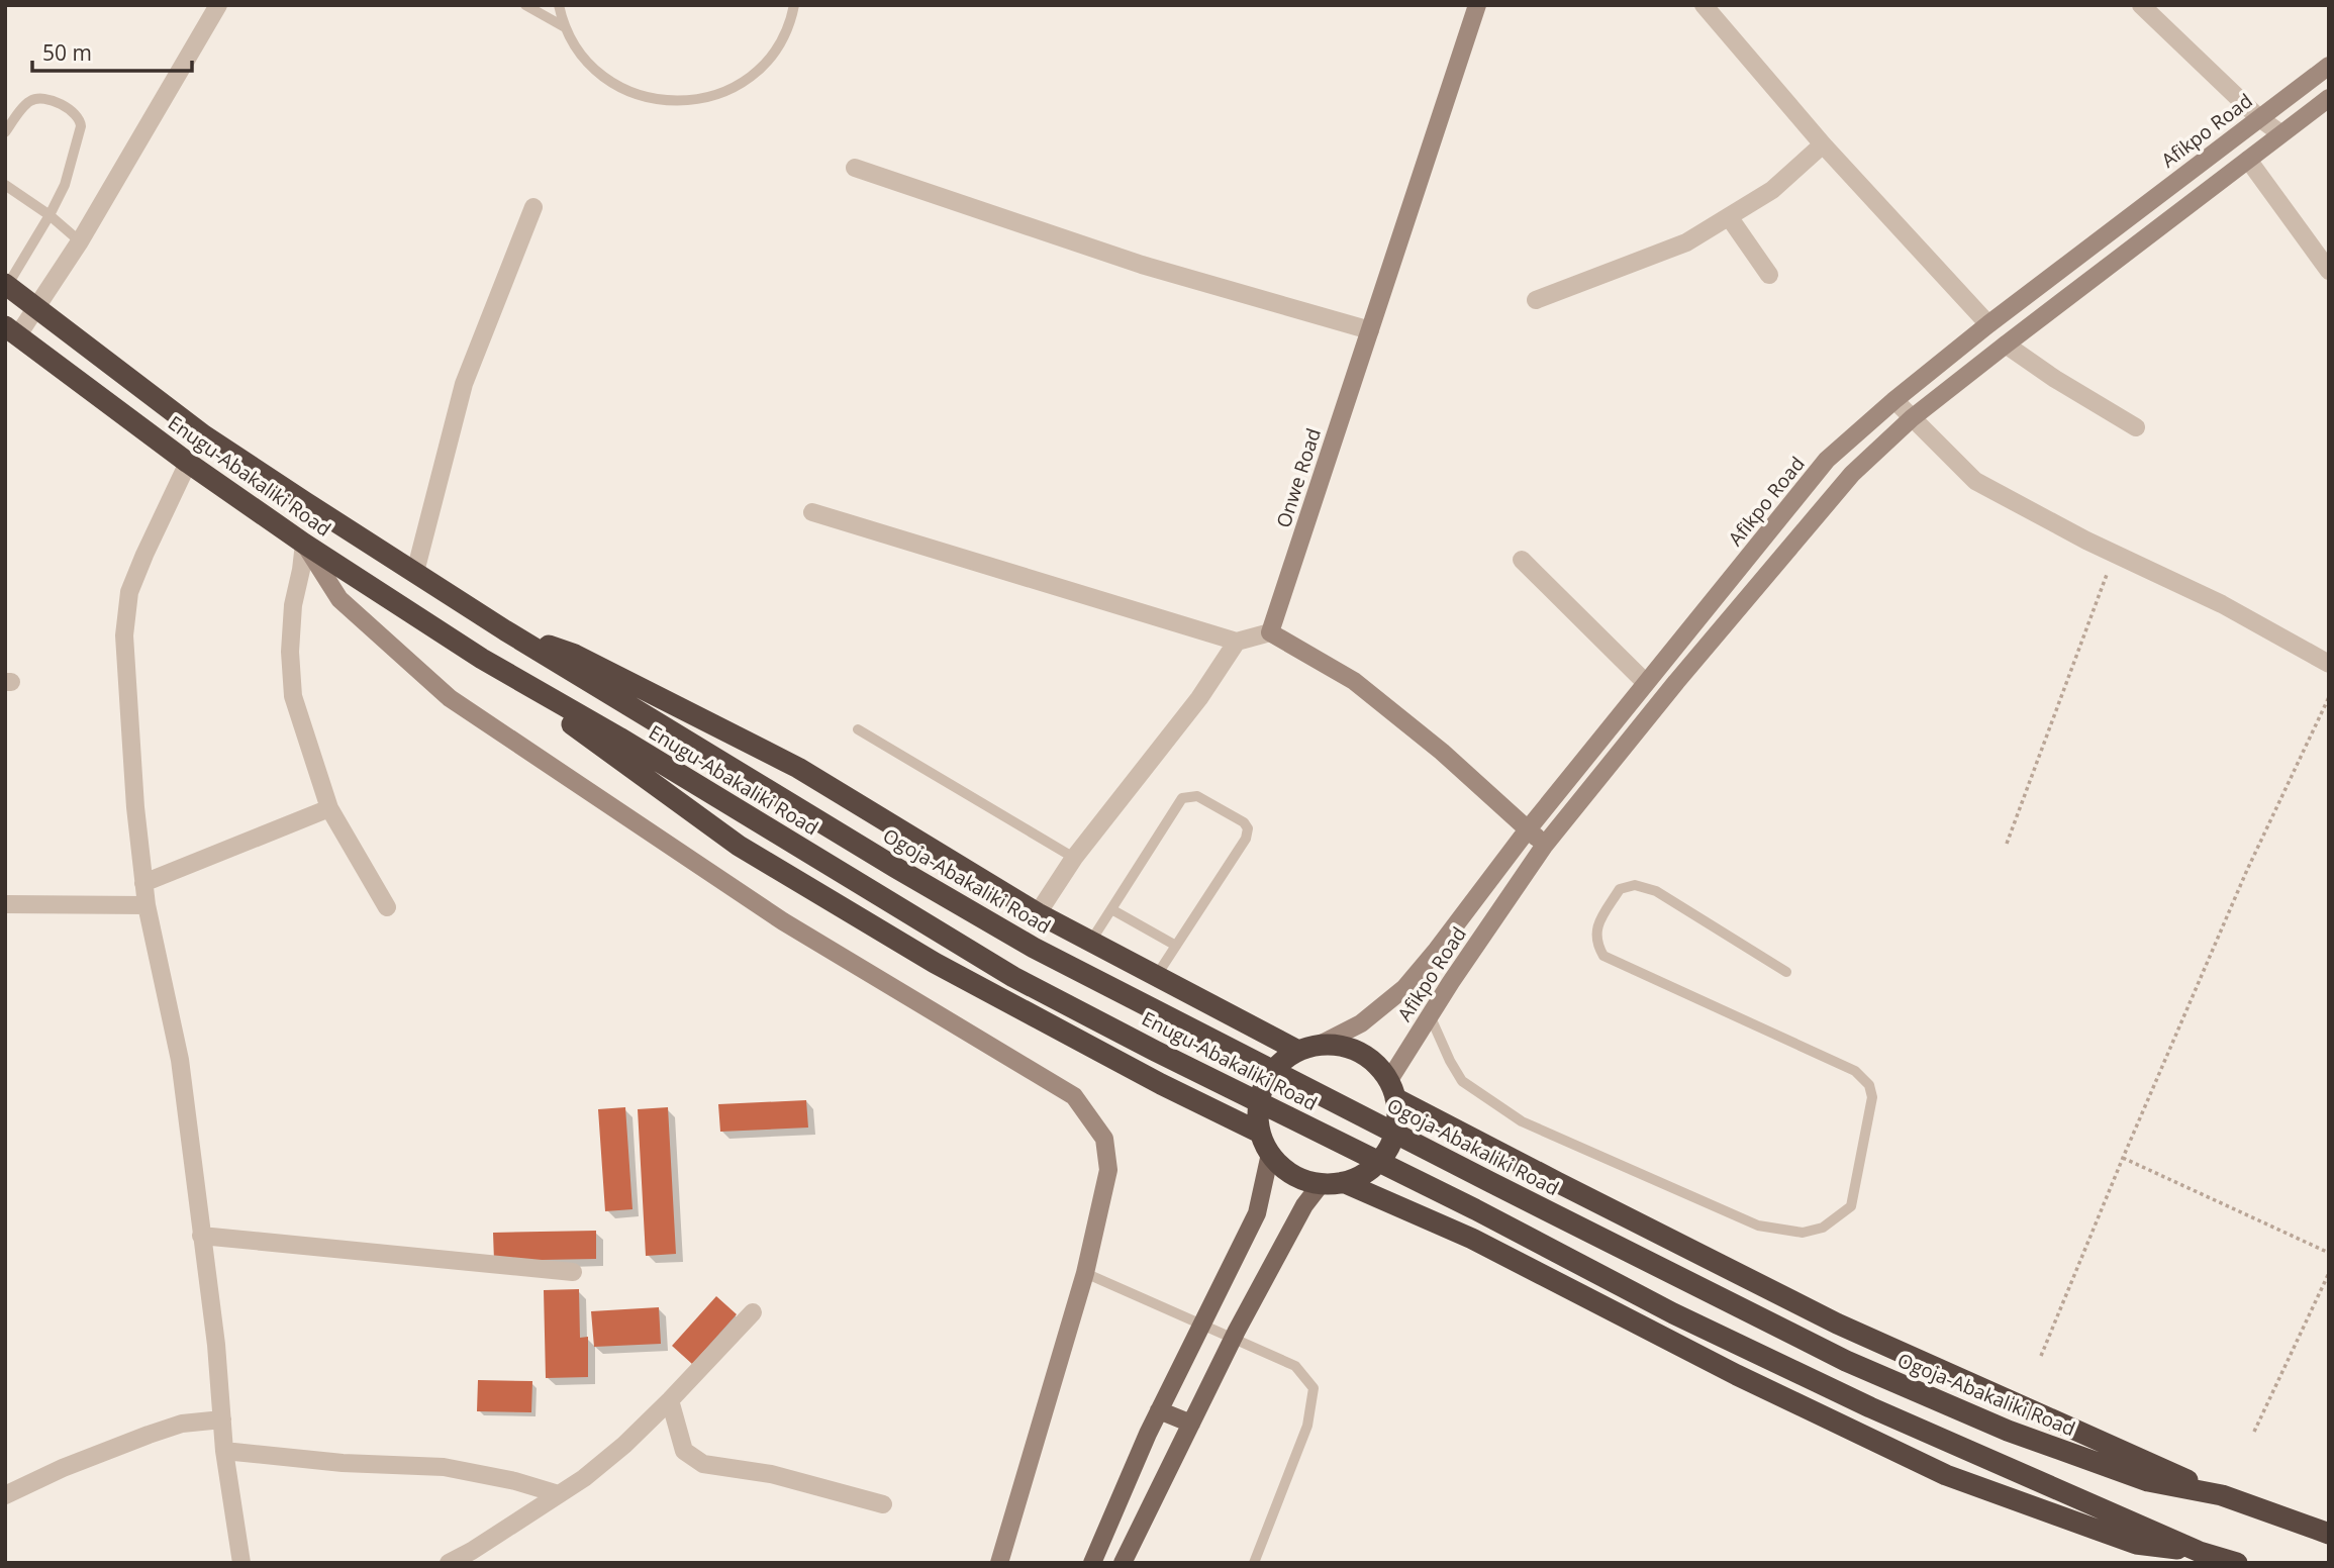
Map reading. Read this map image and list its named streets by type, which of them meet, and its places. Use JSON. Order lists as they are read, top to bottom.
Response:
{
  "streets": {
    "highway": ["Enugu-Abakaliki Road", "Ogoja-Abakaliki Road"],
    "main road": ["Afikpo Road", "Onwe Road"]
  },
  "crossings": [
    ["Enugu-Abakaliki Road", "Ogoja-Abakaliki Road"]
  ],
  "scale_bar": "50 m"
}
